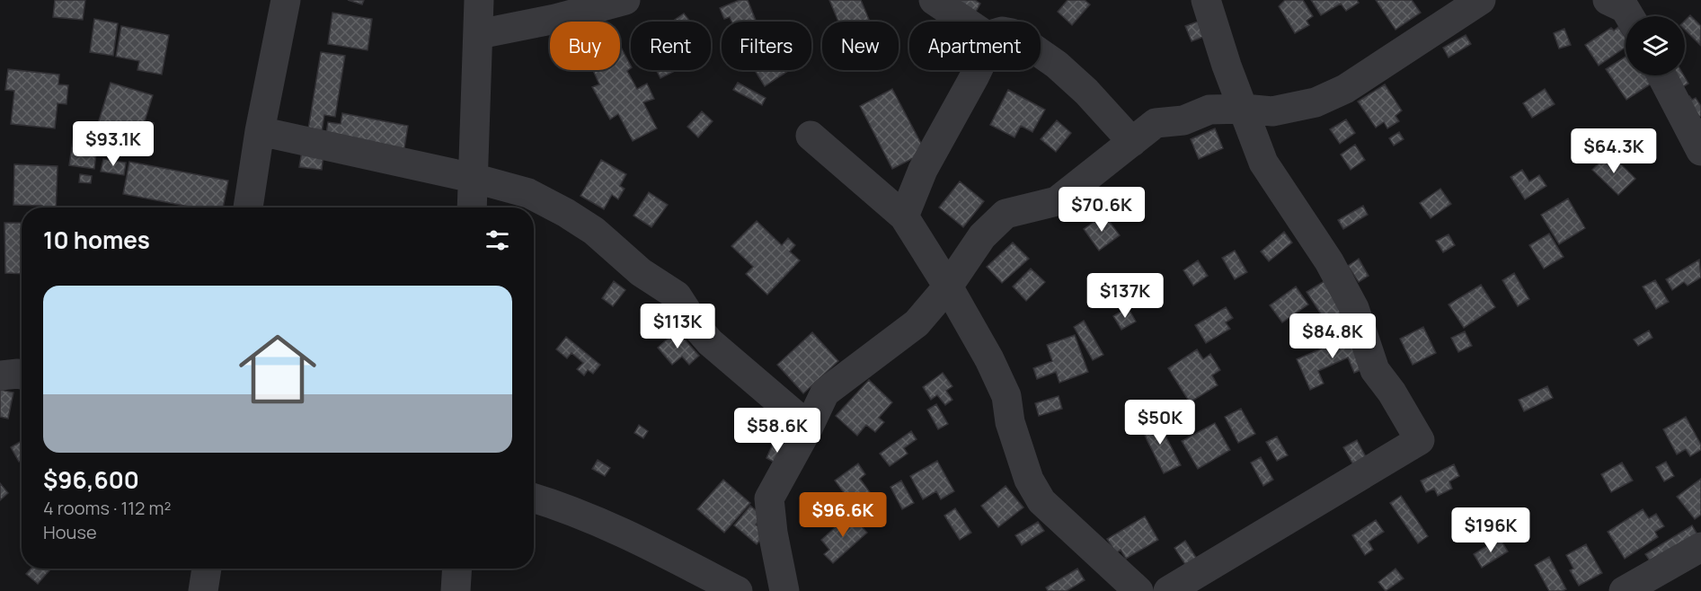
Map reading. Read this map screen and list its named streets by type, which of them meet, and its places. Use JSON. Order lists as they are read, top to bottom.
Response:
{
  "page": {
    "chip": [
      "Buy",
      "Rent",
      "Filters",
      "New",
      "Apartment"
    ],
    "price": [
      "$93.1K",
      "$64.3K",
      "$70.6K",
      "$137K",
      "$113K",
      "$84.8K",
      "$50K",
      "$58.6K",
      "$96.6K",
      "$196K"
    ],
    "heading": "10 homes",
    "list": [
      {
        "name": "$96,600",
        "note": "4 rooms · 112 m² · House"
      }
    ]
  }
}
